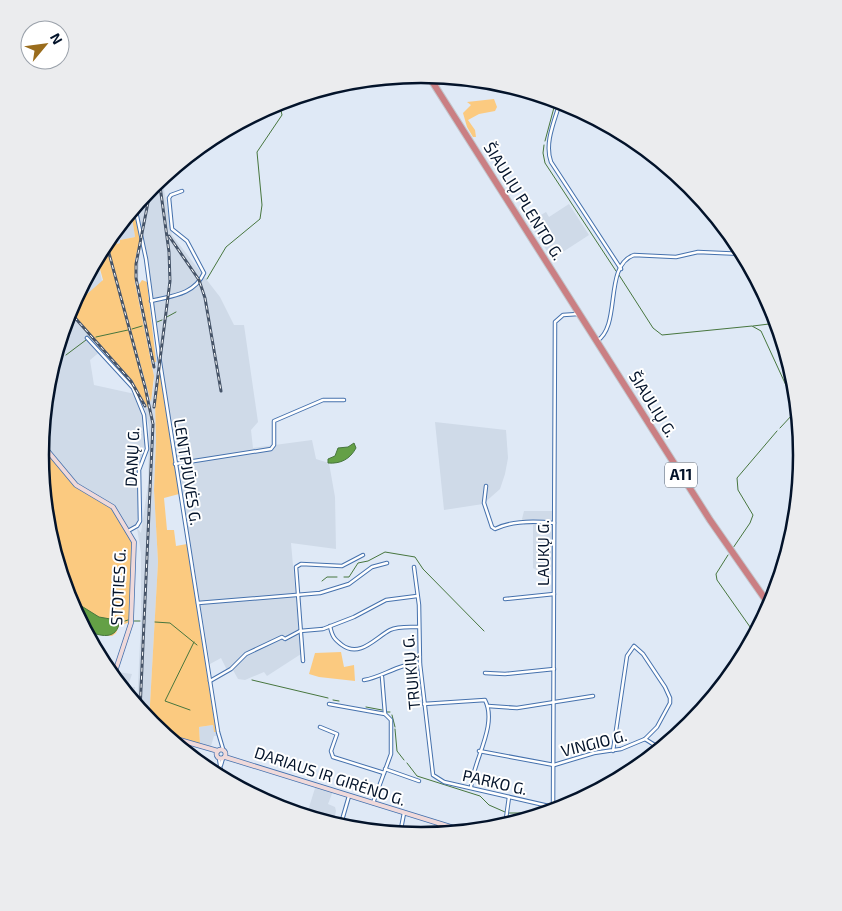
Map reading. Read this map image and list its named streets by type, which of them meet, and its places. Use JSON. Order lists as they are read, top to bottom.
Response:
{
  "streets": {
    "highway": ["ŠIAULIŲ PLENTO G.", "ŠIAULIŲ G.", "A11"],
    "main road": ["STOTIES G.", "DARIAUS IR GIRĖNO G."],
    "street": [
      "DANŲ G.",
      "LENTPJŪVĖS G.",
      "LAUKŲ G.",
      "TRUIKIŲ G.",
      "VINGIO G.",
      "PARKO G."
    ]
  },
  "crossings": [
    ["ŠIAULIŲ PLENTO G.", "ŠIAULIŲ G."],
    ["ŠIAULIŲ PLENTO G.", "LAUKŲ G."],
    ["DANŲ G.", "STOTIES G."],
    ["LENTPJŪVĖS G.", "DARIAUS IR GIRĖNO G."],
    ["LAUKŲ G.", "VINGIO G."],
    ["TRUIKIŲ G.", "PARKO G."]
  ],
  "north": "top right"
}
